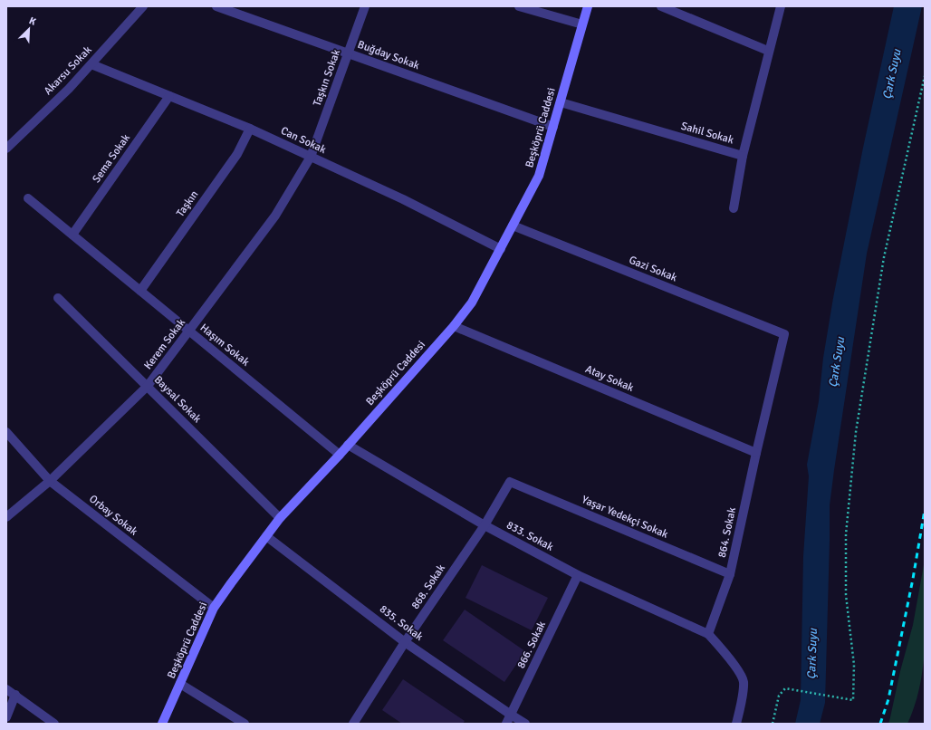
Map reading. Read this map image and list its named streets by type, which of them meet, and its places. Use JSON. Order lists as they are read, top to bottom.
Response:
{
  "streets": {
    "main road": ["Beşköprü Caddesi"],
    "street": [
      "Buğday Sokak",
      "Akarsu Sokak",
      "Taşkın Sokak",
      "Sahil Sokak",
      "Can Sokak",
      "Sema Sokak",
      "Taşkın",
      "Gazi Sokak",
      "Kerem Sokak",
      "Haşım Sokak",
      "Atay Sokak",
      "Baysal Sokak",
      "Orbay Sokak",
      "Yaşar Yedekçi Sokak",
      "864. Sokak",
      "833. Sokak",
      "868. Sokak",
      "835. Sokak",
      "866. Sokak"
    ]
  },
  "crossings": [
    ["Buğday Sokak", "Taşkın Sokak"],
    ["Buğday Sokak", "Beşköprü Caddesi"],
    ["Akarsu Sokak", "Can Sokak"],
    ["Taşkın Sokak", "Can Sokak"],
    ["Taşkın Sokak", "Kerem Sokak"],
    ["Beşköprü Caddesi", "Sahil Sokak"],
    ["Beşköprü Caddesi", "Can Sokak"],
    ["Beşköprü Caddesi", "Gazi Sokak"],
    ["Beşköprü Caddesi", "Haşım Sokak"],
    ["Beşköprü Caddesi", "Atay Sokak"],
    ["Beşköprü Caddesi", "Baysal Sokak"],
    ["Beşköprü Caddesi", "Orbay Sokak"],
    ["Beşköprü Caddesi", "833. Sokak"],
    ["Beşköprü Caddesi", "835. Sokak"],
    ["Can Sokak", "Sema Sokak"],
    ["Can Sokak", "Taşkın"],
    ["Can Sokak", "Kerem Sokak"],
    ["Sema Sokak", "Haşım Sokak"],
    ["Taşkın", "Haşım Sokak"],
    ["Gazi Sokak", "864. Sokak"],
    ["Kerem Sokak", "Haşım Sokak"],
    ["Kerem Sokak", "Baysal Sokak"],
    ["Kerem Sokak", "Orbay Sokak"],
    ["Atay Sokak", "864. Sokak"],
    ["Yaşar Yedekçi Sokak", "864. Sokak"],
    ["Yaşar Yedekçi Sokak", "868. Sokak"],
    ["864. Sokak", "833. Sokak"],
    ["833. Sokak", "868. Sokak"],
    ["833. Sokak", "866. Sokak"],
    ["868. Sokak", "835. Sokak"],
    ["835. Sokak", "866. Sokak"]
  ],
  "water": ["Çark Suyu"],
  "north": "top right"
}
